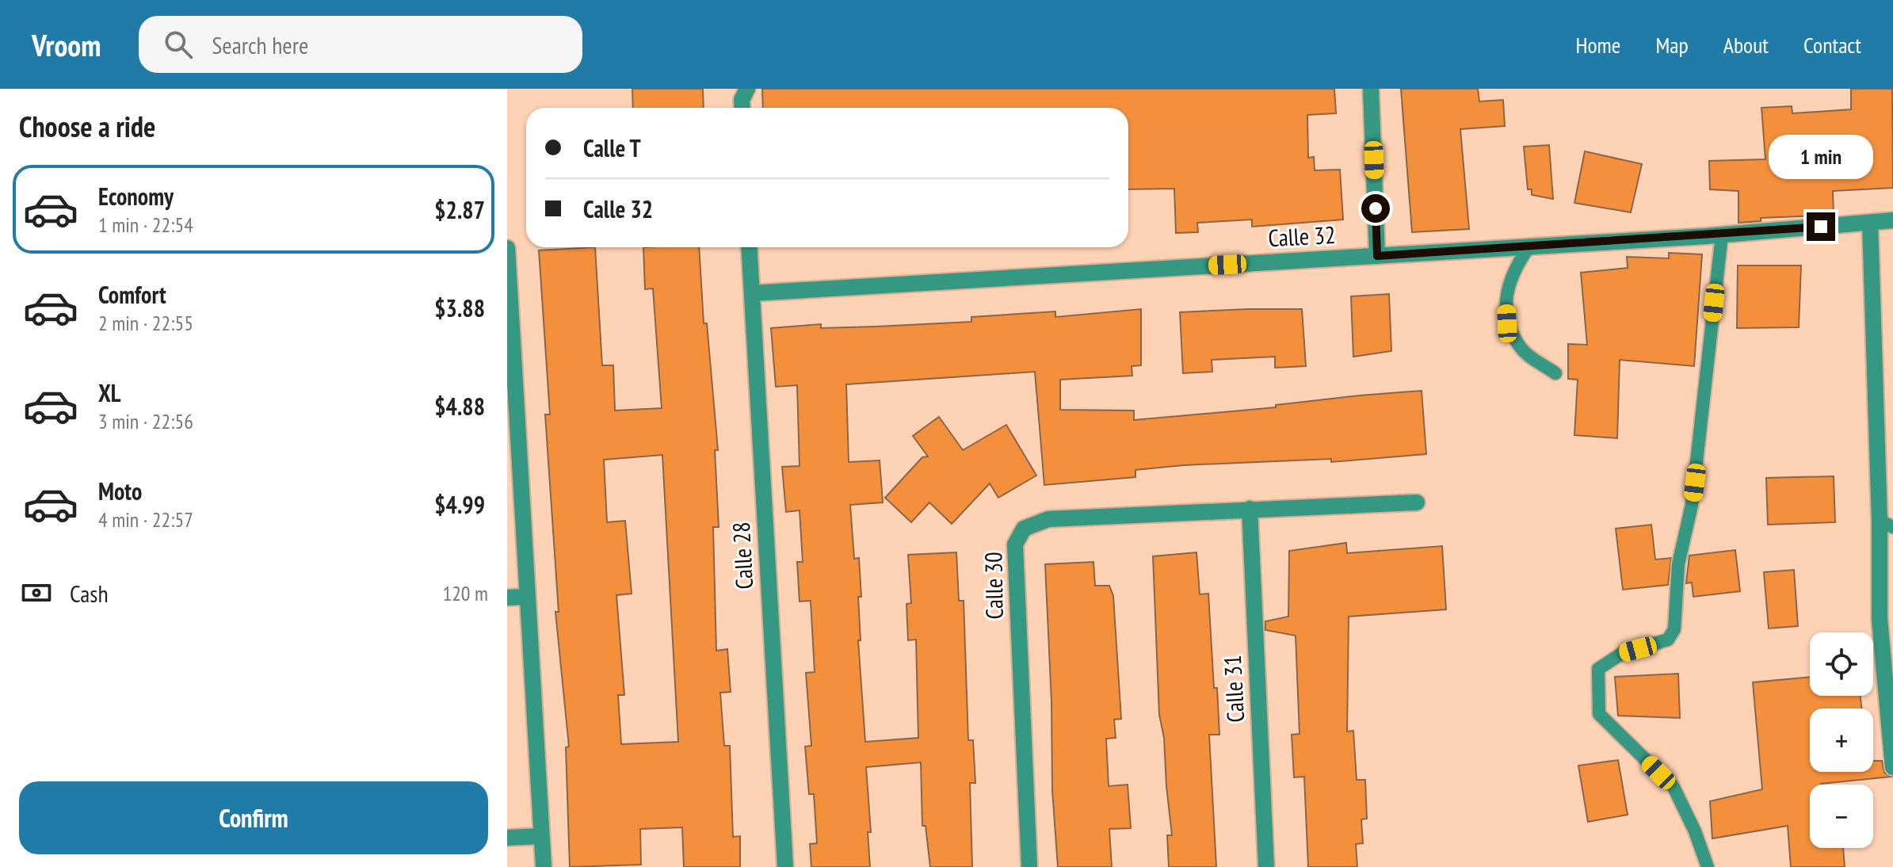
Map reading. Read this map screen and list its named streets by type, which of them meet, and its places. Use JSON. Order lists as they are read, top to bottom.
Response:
{
  "streets": {
    "street": [
      "Calle 32",
      "Calle 28",
      "Calle 30",
      "Calle 31"
    ]
  },
  "crossings": [
    ["Calle 32", "Calle 28"],
    ["Calle 30", "Calle 31"]
  ],
  "page": {
    "header": "Vroom",
    "search": "Search here",
    "nav": [
      "Home",
      "Map",
      "About",
      "Contact"
    ],
    "heading": "Choose a ride",
    "banner": ["Calle T", "Calle 32"],
    "bubble": "1 min",
    "list": [
      {
        "name": "Economy",
        "note": "1 min · 22:54",
        "value": "$2.87"
      },
      {
        "name": "Comfort",
        "note": "2 min · 22:55",
        "value": "$3.88"
      },
      {
        "name": "XL",
        "note": "3 min · 22:56",
        "value": "$4.88"
      },
      {
        "name": "Moto",
        "note": "4 min · 22:57",
        "value": "$4.99"
      }
    ],
    "pay": ["Cash", "120 m"],
    "map_buttons": ["+", "−"],
    "buttons": "Confirm"
  }
}
